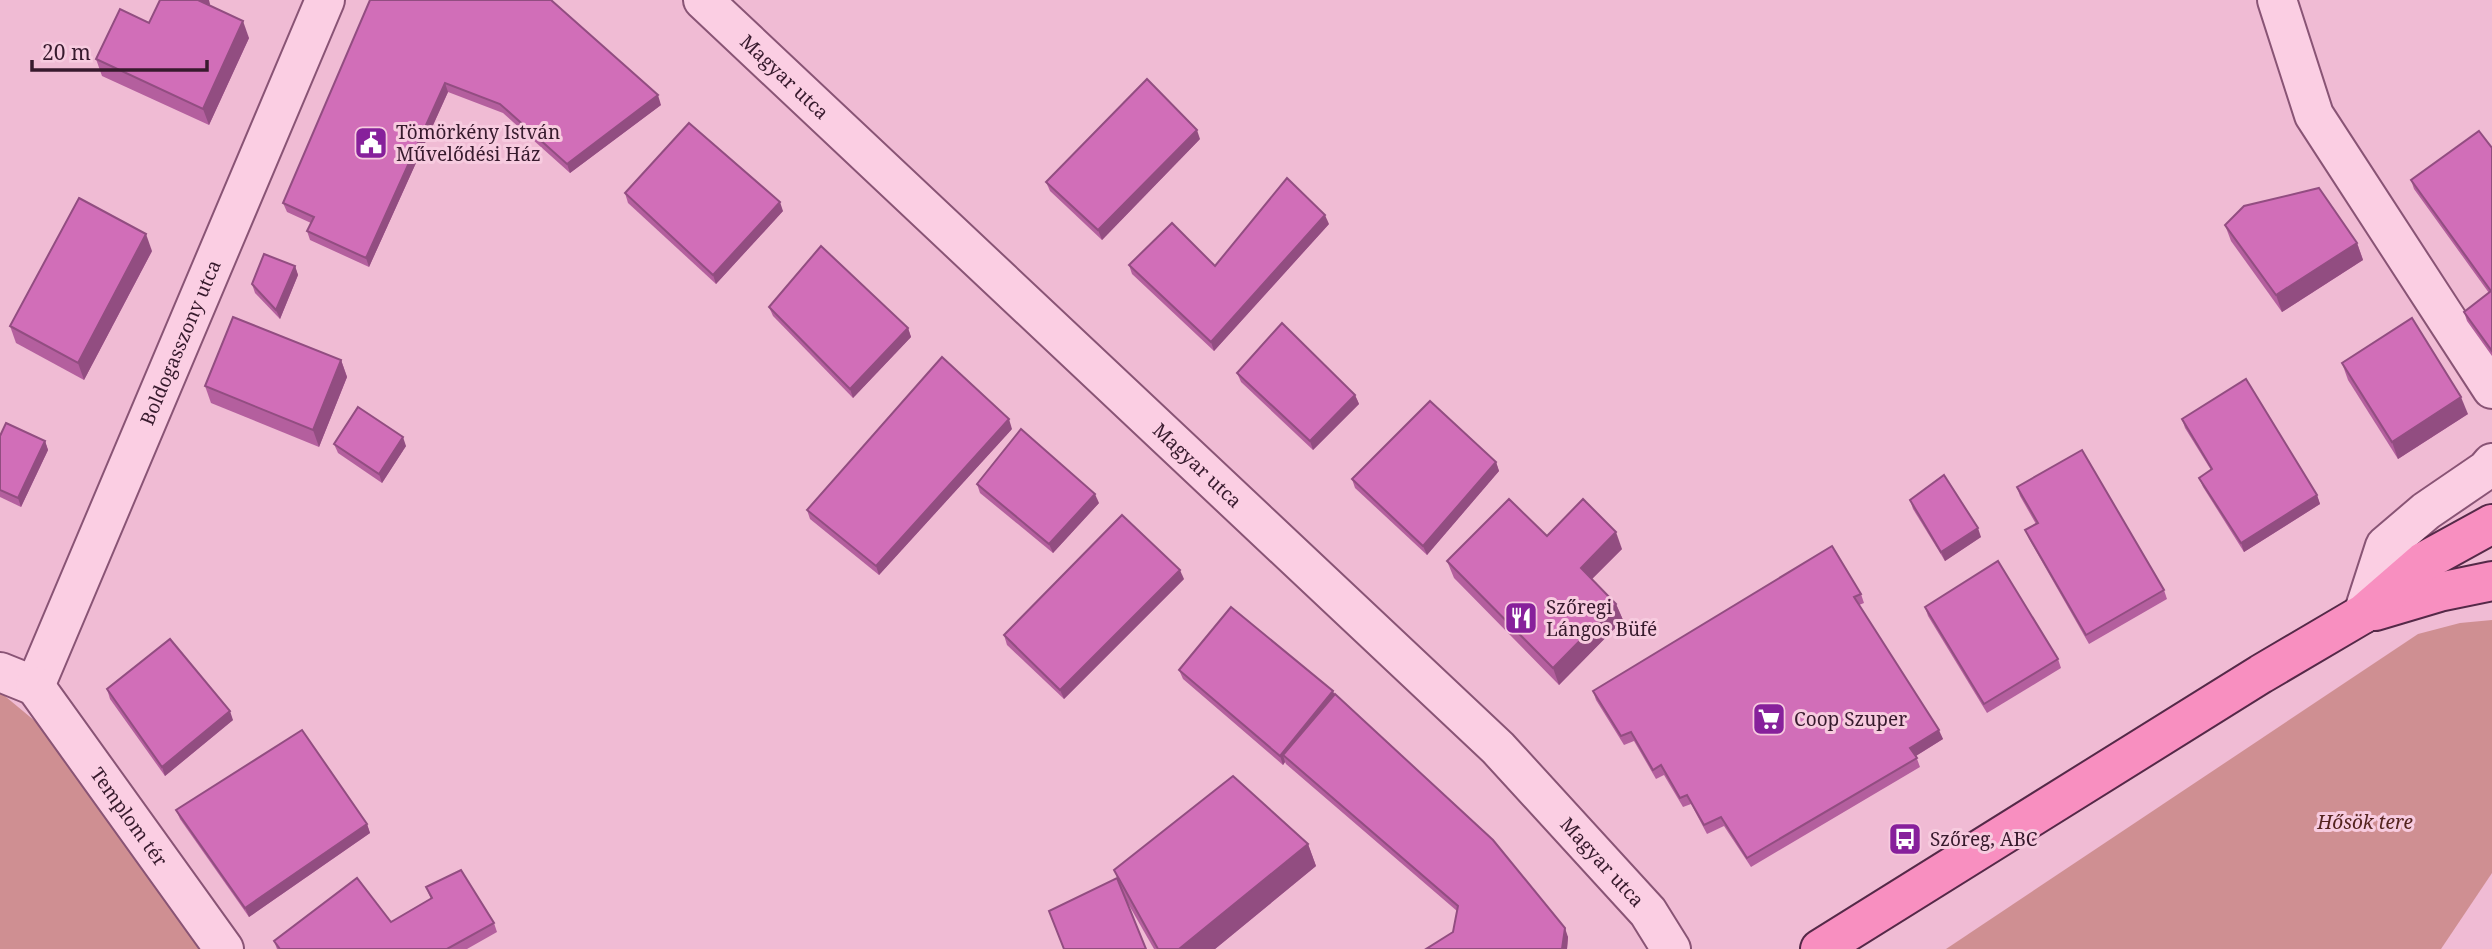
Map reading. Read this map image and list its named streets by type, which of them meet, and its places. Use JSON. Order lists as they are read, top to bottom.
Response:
{
  "streets": {
    "street": ["Magyar utca", "Boldogasszony utca", "Templom tér"]
  },
  "crossings": [
    ["Boldogasszony utca", "Templom tér"]
  ],
  "parks": ["Hősök tere"],
  "places": {
    "public building": ["Tömörkény István Művelődési Ház"],
    "restaurant": ["Szőregi Lángos Büfé"],
    "supermarket": ["Coop Szuper"],
    "bus stop": ["Szőreg, ABC"]
  },
  "scale_bar": "20 m"
}
